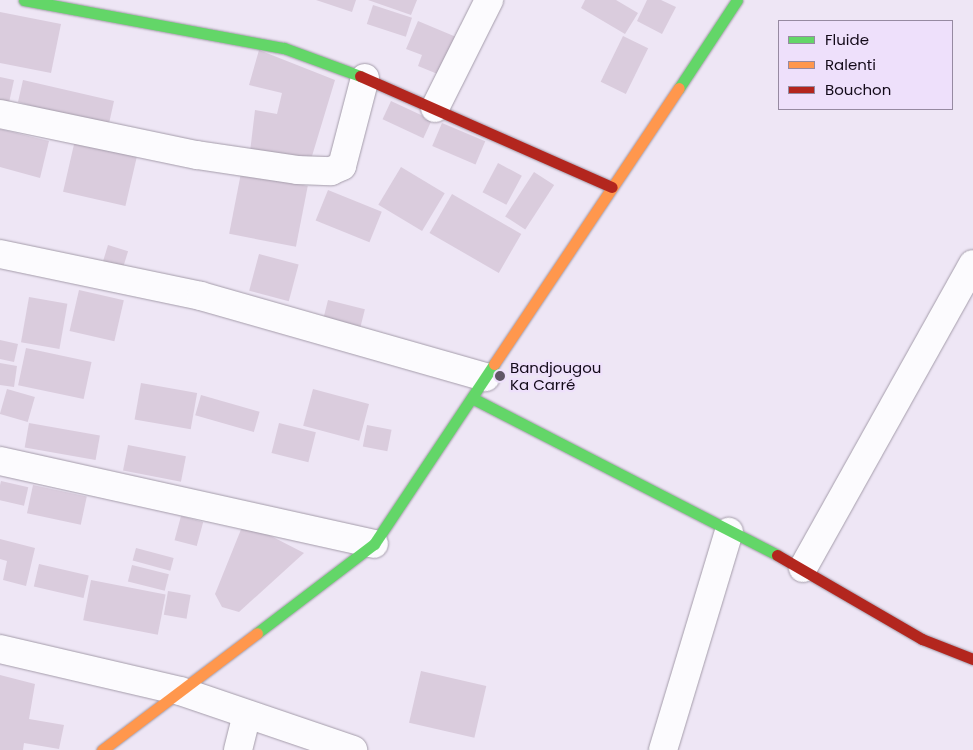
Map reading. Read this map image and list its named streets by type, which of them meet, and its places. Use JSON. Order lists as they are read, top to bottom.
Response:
{
  "places": ["Bandjougou Ka Carré"],
  "legend": ["Fluide", "Ralenti", "Bouchon"]
}
